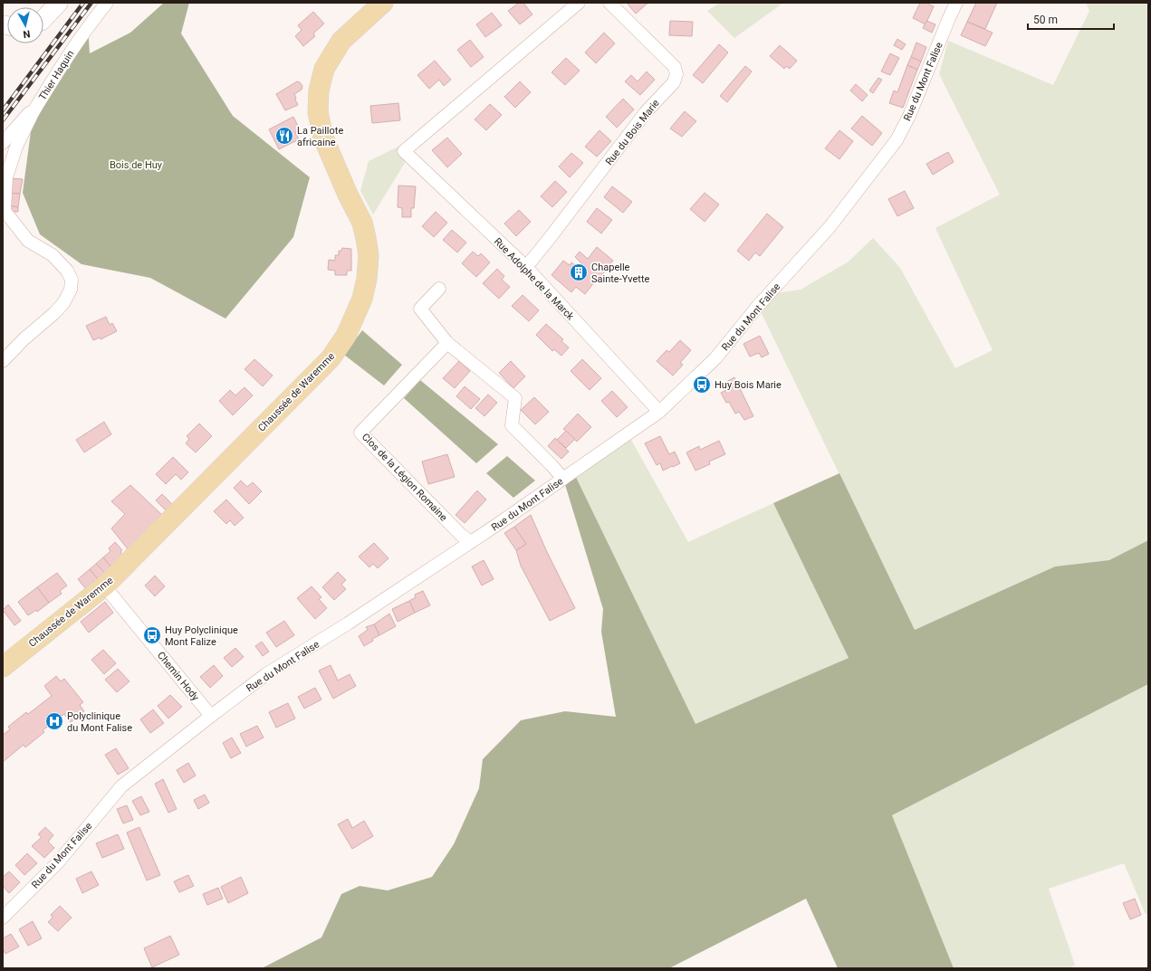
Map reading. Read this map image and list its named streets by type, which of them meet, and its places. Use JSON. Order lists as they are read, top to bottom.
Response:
{
  "streets": {
    "main road": ["Chaussée de Waremme"],
    "street": [
      "Thier Haquin",
      "Rue du Mont Falise",
      "Rue du Bois Marie",
      "Rue Adolphe de la Marck",
      "Clos de la Légion Romaine",
      "Chemin Hody"
    ]
  },
  "crossings": [
    ["Rue du Mont Falise", "Rue Adolphe de la Marck"],
    ["Rue du Mont Falise", "Clos de la Légion Romaine"],
    ["Rue du Mont Falise", "Chemin Hody"],
    ["Rue du Bois Marie", "Rue Adolphe de la Marck"],
    ["Chaussée de Waremme", "Chemin Hody"]
  ],
  "parks": ["Bois de Huy"],
  "places": {
    "restaurant": ["La Paillote africaine"],
    "building": ["Chapelle Sainte-Yvette"],
    "bus stop": ["Huy Bois Marie", "Huy Polyclinique Mont Falize"],
    "hospital": ["Polyclinique du Mont Falise"]
  },
  "scale_bar": "50 m",
  "north": "bottom"
}
